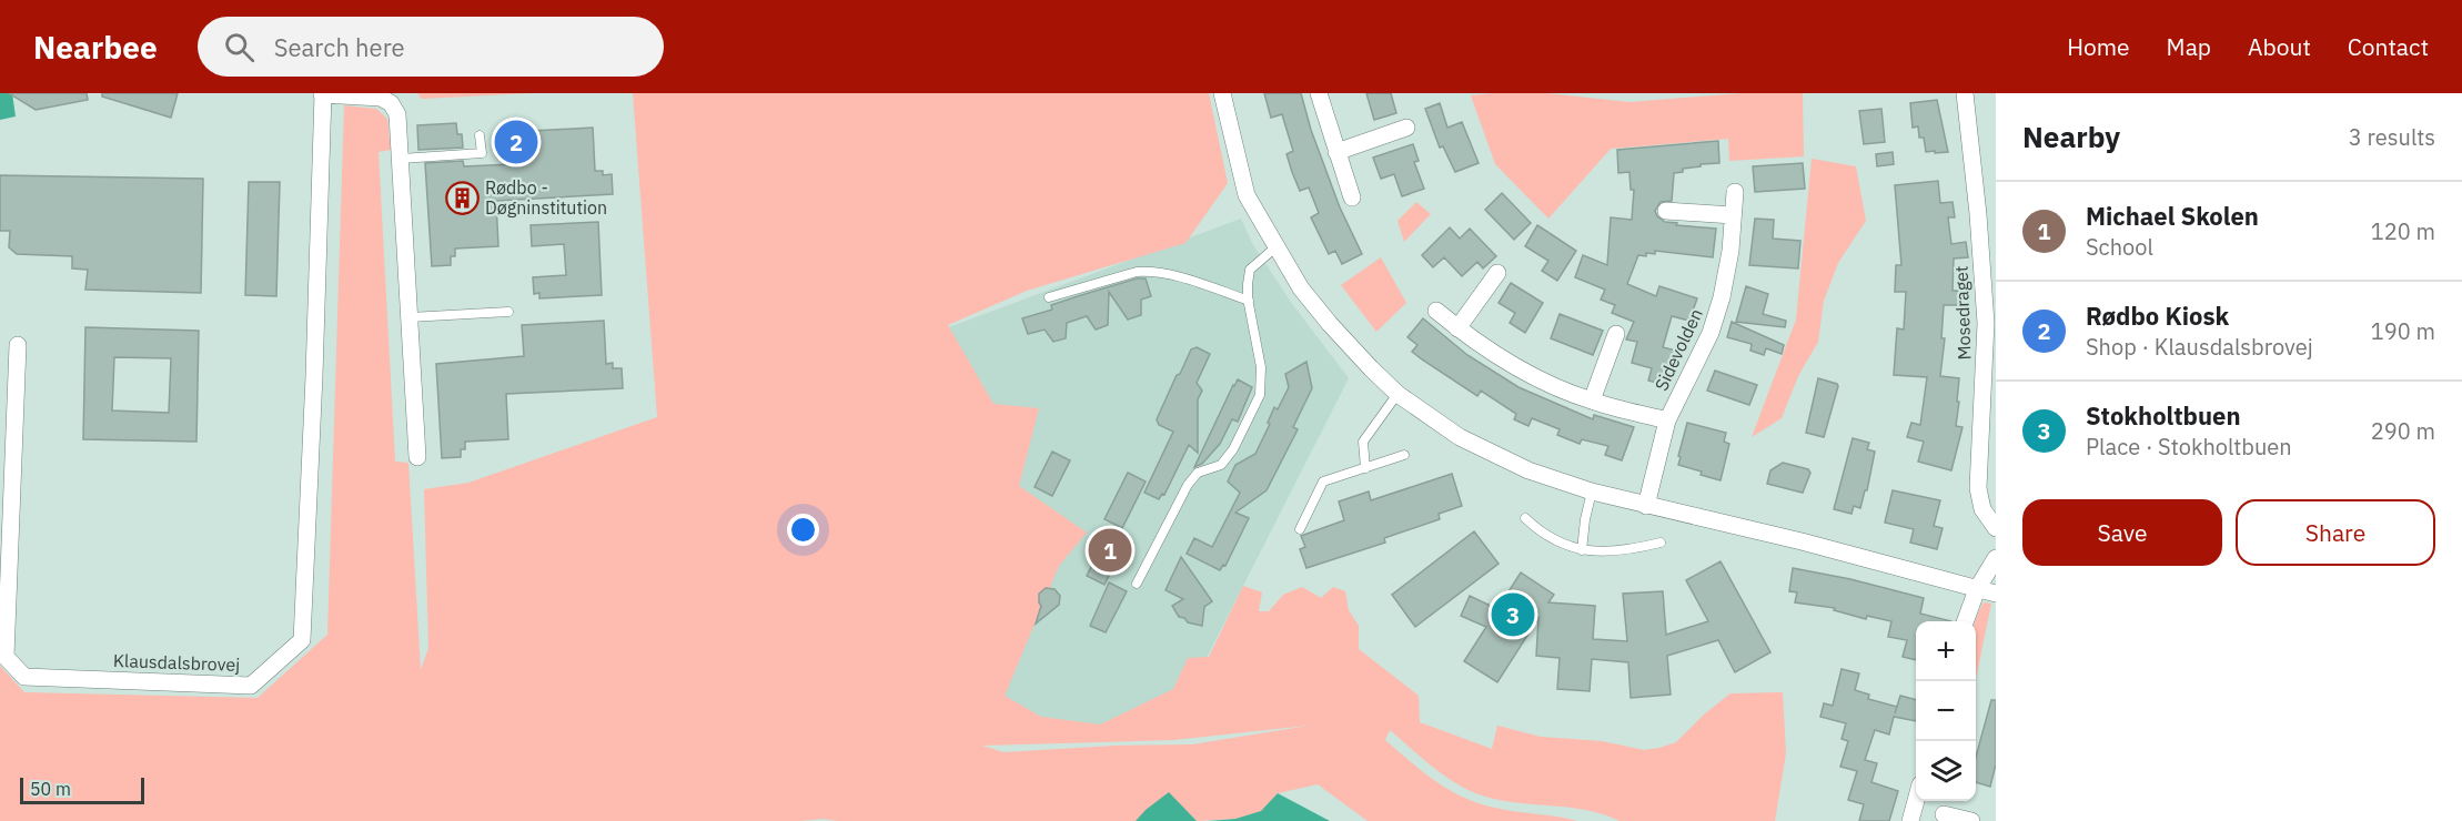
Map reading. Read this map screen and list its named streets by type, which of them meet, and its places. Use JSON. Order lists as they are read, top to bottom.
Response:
{
  "streets": {
    "street": ["Mosedraget", "Sidevolden", "Klausdalsbrovej"]
  },
  "places": {
    "building": ["Rødbo - Døgninstitution"]
  },
  "scale_bar": "50 m",
  "page": {
    "header": "Nearbee",
    "search": "Search here",
    "nav": [
      "Home",
      "Map",
      "About",
      "Contact"
    ],
    "heading": ["Nearby", "3 results"],
    "pins": ["2", "1", "3"],
    "list": [
      {
        "mark": "1",
        "name": "Michael Skolen",
        "note": "School",
        "value": "120 m"
      },
      {
        "mark": "2",
        "name": "Rødbo Kiosk",
        "note": "Shop · Klausdalsbrovej",
        "value": "190 m"
      },
      {
        "mark": "3",
        "name": "Stokholtbuen",
        "note": "Place · Stokholtbuen",
        "value": "290 m"
      }
    ],
    "buttons": ["Save", "Share"],
    "map_buttons": ["+", "−"],
    "scale": "50 m"
  }
}
